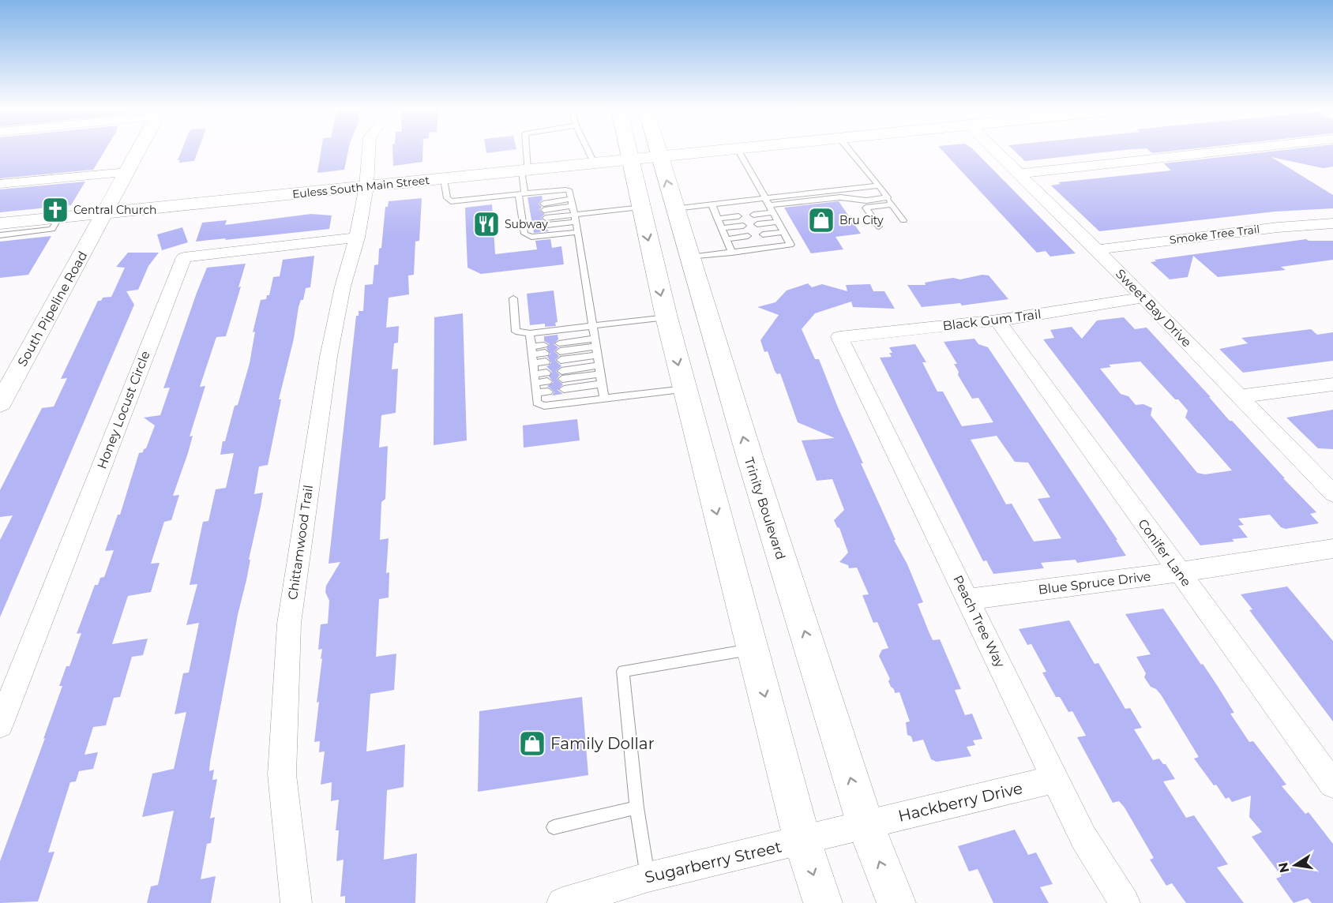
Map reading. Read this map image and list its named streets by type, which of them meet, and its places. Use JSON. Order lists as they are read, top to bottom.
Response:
{
  "streets": {
    "main road": ["Trinity Boulevard"],
    "street": [
      "Euless South Main Street",
      "Smoke Tree Trail",
      "Sweet Bay Drive",
      "South Pipeline Road",
      "Black Gum Trail",
      "Honey Locust Circle",
      "Chittamwood Trail",
      "Conifer Lane",
      "Blue Spruce Drive",
      "Peach Tree Way",
      "Hackberry Drive",
      "Sugarberry Street"
    ]
  },
  "crossings": [
    ["Euless South Main Street", "South Pipeline Road"],
    ["Euless South Main Street", "Trinity Boulevard"],
    ["Euless South Main Street", "Chittamwood Trail"],
    ["Smoke Tree Trail", "Sweet Bay Drive"],
    ["Sweet Bay Drive", "Black Gum Trail"],
    ["Black Gum Trail", "Conifer Lane"],
    ["Black Gum Trail", "Peach Tree Way"],
    ["Honey Locust Circle", "Chittamwood Trail"],
    ["Trinity Boulevard", "Hackberry Drive"],
    ["Trinity Boulevard", "Sugarberry Street"],
    ["Conifer Lane", "Blue Spruce Drive"],
    ["Blue Spruce Drive", "Peach Tree Way"],
    ["Peach Tree Way", "Hackberry Drive"],
    ["Hackberry Drive", "Sugarberry Street"]
  ],
  "places": {
    "church": ["Central Church"],
    "shop": ["Bru City", "Family Dollar"],
    "restaurant": ["Subway"]
  },
  "north": "left"
}
